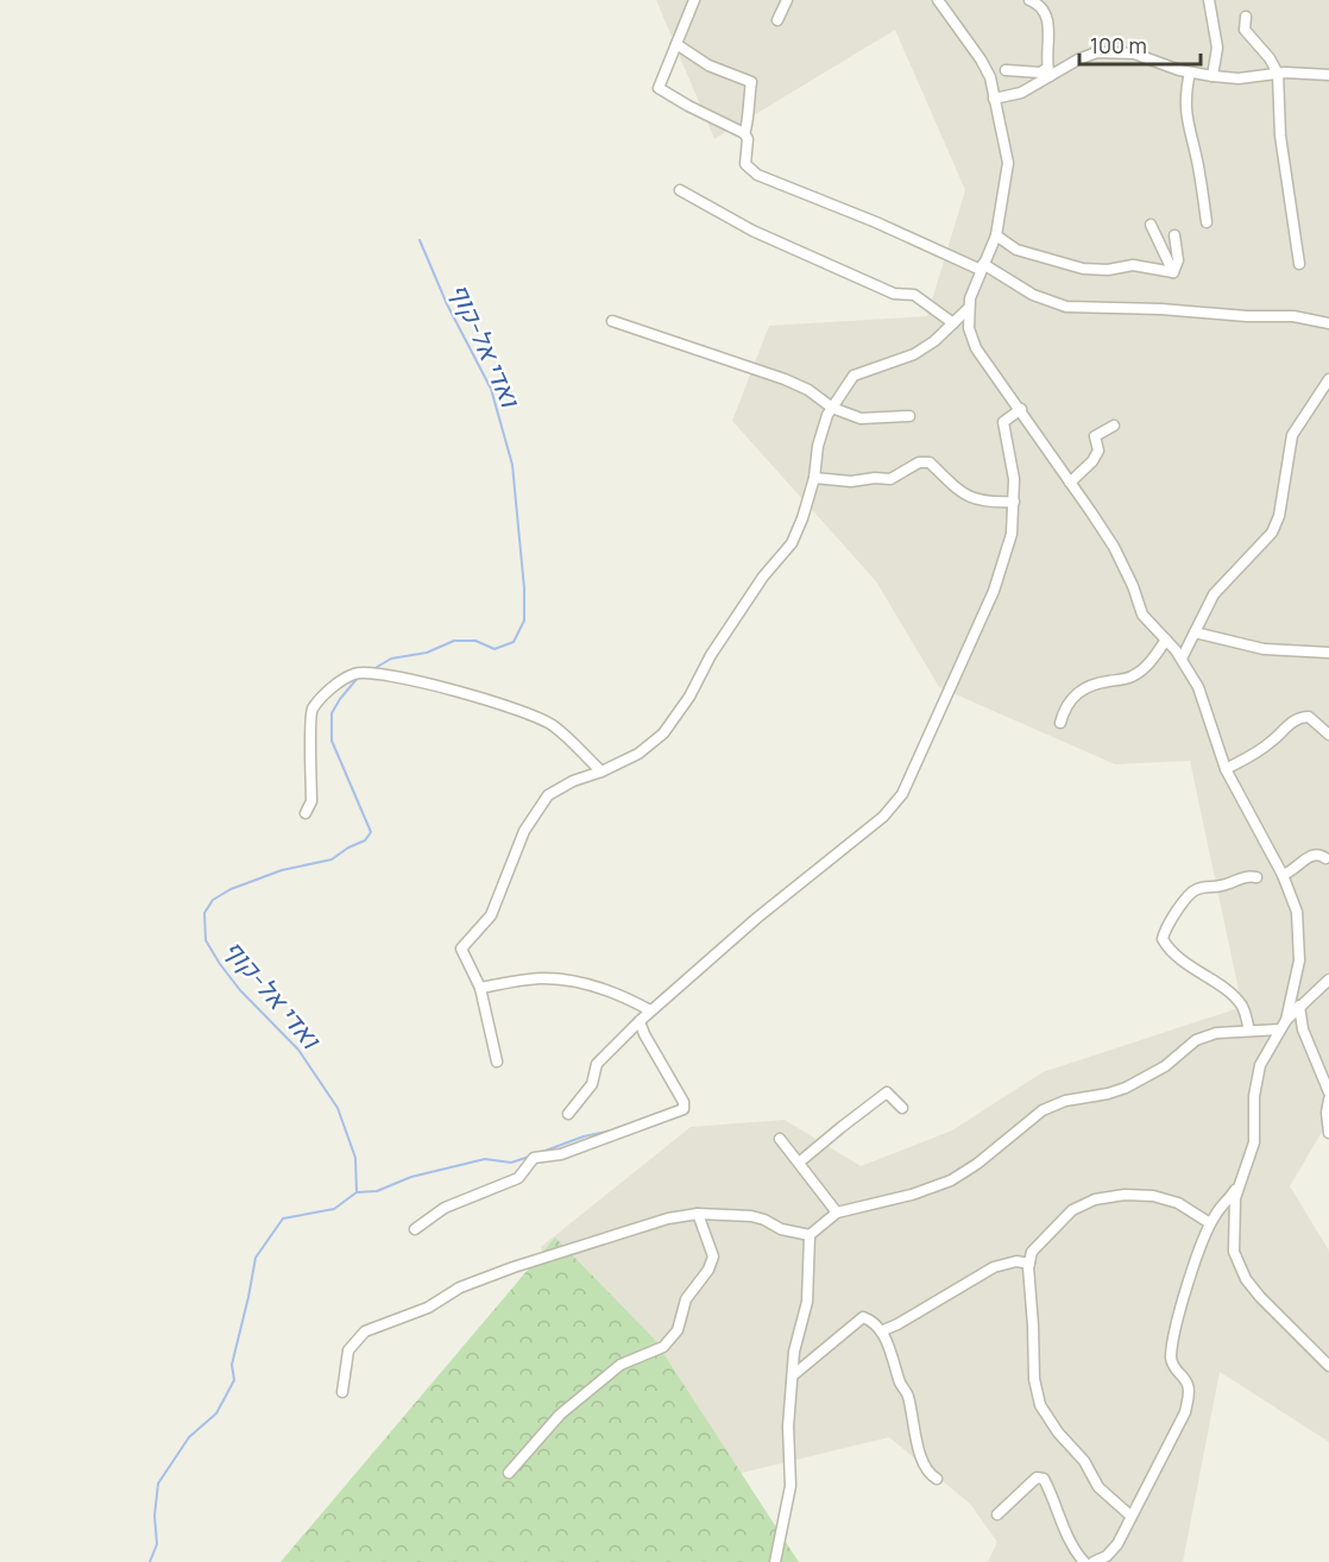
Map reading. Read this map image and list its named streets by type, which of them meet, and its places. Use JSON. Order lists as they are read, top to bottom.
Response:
{
  "water": ["ואדי אל-קוף"],
  "scale_bar": "100 m"
}
